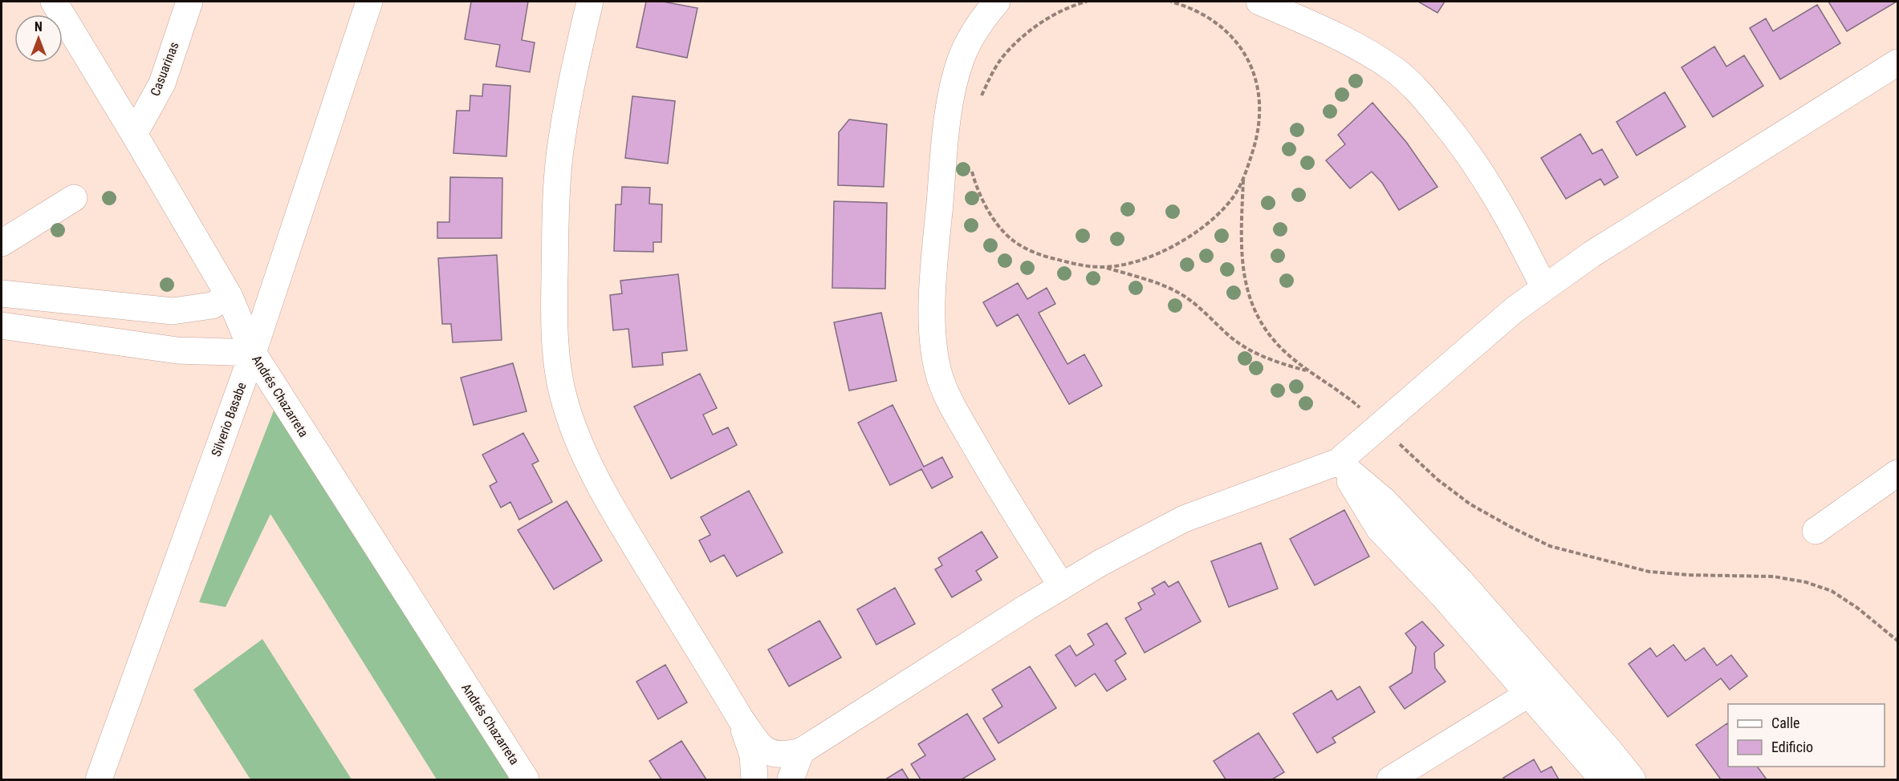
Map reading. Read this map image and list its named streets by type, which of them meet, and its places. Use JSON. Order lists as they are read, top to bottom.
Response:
{
  "streets": {
    "street": ["Casuarinas", "Andrés Chazarreta", "Silverio Basabe"]
  },
  "crossings": [
    ["Casuarinas", "Andrés Chazarreta"],
    ["Andrés Chazarreta", "Silverio Basabe"]
  ],
  "legend": ["Calle", "Edificio"],
  "north": "top"
}
